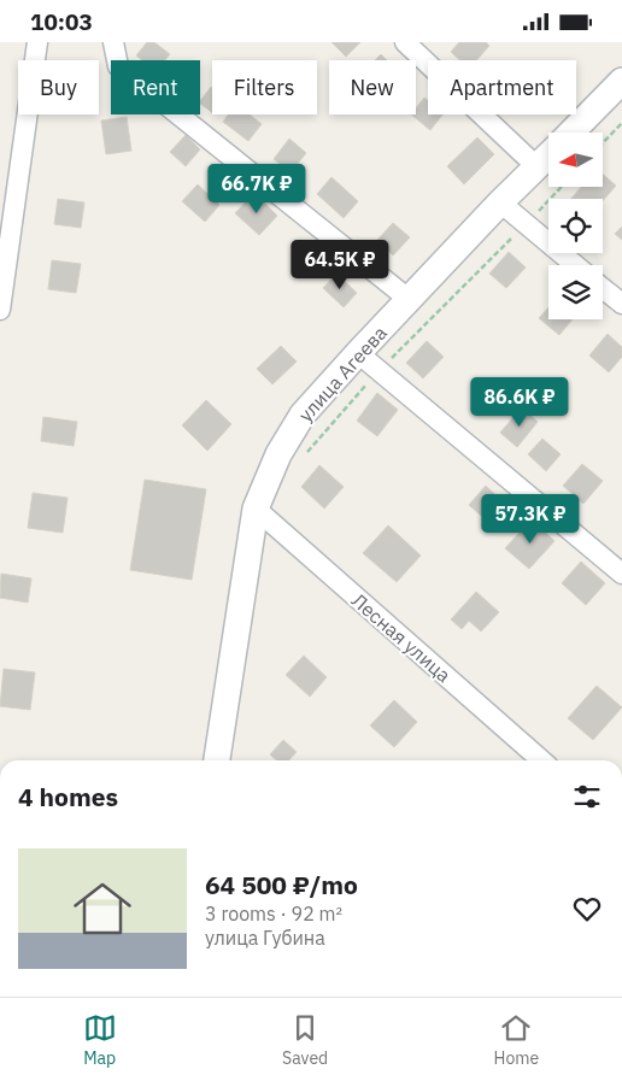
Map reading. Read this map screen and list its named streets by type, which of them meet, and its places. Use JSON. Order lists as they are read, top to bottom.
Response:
{
  "streets": {
    "street": ["улица Агеева", "Лесная улица"]
  },
  "crossings": [
    ["улица Агеева", "Лесная улица"]
  ],
  "north": "left",
  "page": {
    "status": "10:03",
    "chip": [
      "Buy",
      "Rent",
      "Filters",
      "New",
      "Apartment"
    ],
    "price": [
      "66.7K ₽",
      "64.5K ₽",
      "86.6K ₽",
      "57.3K ₽"
    ],
    "heading": "4 homes",
    "list": [
      {
        "name": "64 500 ₽/mo",
        "note": "3 rooms · 92 m² · улица Губина"
      }
    ],
    "tabs": ["Map", "Saved", "Home"]
  }
}
